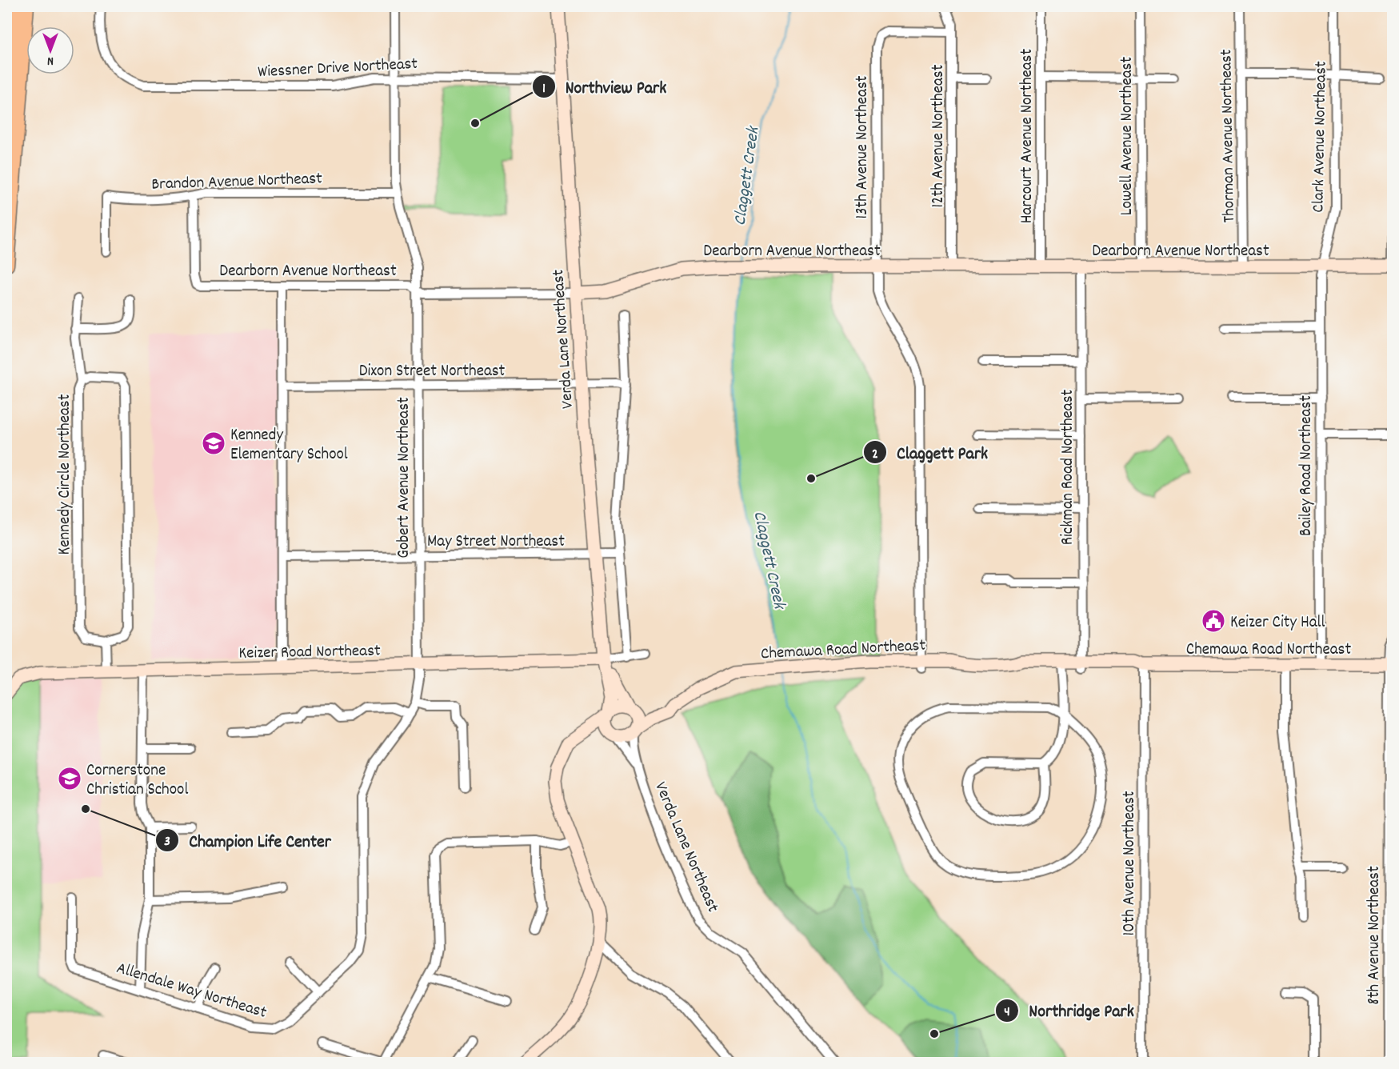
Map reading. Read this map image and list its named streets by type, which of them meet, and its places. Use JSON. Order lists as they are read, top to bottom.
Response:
{
  "streets": {
    "street": [
      "Wiessner Drive Northeast",
      "12th Avenue Northeast",
      "Harcourt Avenue Northeast",
      "Lowell Avenue Northeast",
      "Thorman Avenue Northeast",
      "Clark Avenue Northeast",
      "13th Avenue Northeast",
      "Brandon Avenue Northeast",
      "Dearborn Avenue Northeast",
      "Verda Lane Northeast",
      "Dixon Street Northeast",
      "Bailey Road Northeast",
      "Rickman Road Northeast",
      "Kennedy Circle Northeast",
      "Gobert Avenue Northeast",
      "May Street Northeast",
      "Chemawa Road Northeast",
      "Keizer Road Northeast",
      "10th Avenue Northeast",
      "8th Avenue Northeast",
      "Allendale Way Northeast"
    ]
  },
  "crossings": [
    ["Wiessner Drive Northeast", "Verda Lane Northeast"],
    ["Wiessner Drive Northeast", "Gobert Avenue Northeast"],
    ["12th Avenue Northeast", "13th Avenue Northeast"],
    ["12th Avenue Northeast", "Dearborn Avenue Northeast"],
    ["Harcourt Avenue Northeast", "Dearborn Avenue Northeast"],
    ["Lowell Avenue Northeast", "Dearborn Avenue Northeast"],
    ["Thorman Avenue Northeast", "Dearborn Avenue Northeast"],
    ["Clark Avenue Northeast", "Dearborn Avenue Northeast"],
    ["Clark Avenue Northeast", "Bailey Road Northeast"],
    ["13th Avenue Northeast", "Dearborn Avenue Northeast"],
    ["13th Avenue Northeast", "Chemawa Road Northeast"],
    ["Brandon Avenue Northeast", "Dearborn Avenue Northeast"],
    ["Brandon Avenue Northeast", "Gobert Avenue Northeast"],
    ["Dearborn Avenue Northeast", "Verda Lane Northeast"],
    ["Dearborn Avenue Northeast", "Bailey Road Northeast"],
    ["Dearborn Avenue Northeast", "Rickman Road Northeast"],
    ["Dearborn Avenue Northeast", "Gobert Avenue Northeast"],
    ["Verda Lane Northeast", "Dixon Street Northeast"],
    ["Verda Lane Northeast", "May Street Northeast"],
    ["Verda Lane Northeast", "Chemawa Road Northeast"],
    ["Verda Lane Northeast", "Keizer Road Northeast"],
    ["Dixon Street Northeast", "Gobert Avenue Northeast"],
    ["Bailey Road Northeast", "Chemawa Road Northeast"],
    ["Rickman Road Northeast", "Chemawa Road Northeast"],
    ["Gobert Avenue Northeast", "May Street Northeast"],
    ["Gobert Avenue Northeast", "Keizer Road Northeast"],
    ["Gobert Avenue Northeast", "Allendale Way Northeast"],
    ["Chemawa Road Northeast", "10th Avenue Northeast"],
    ["Chemawa Road Northeast", "8th Avenue Northeast"],
    ["Keizer Road Northeast", "Allendale Way Northeast"]
  ],
  "water": ["Claggett Creek"],
  "places": {
    "other": [
      "Northview Park",
      "Claggett Park",
      "Champion Life Center",
      "Northridge Park"
    ],
    "school or university": ["Kennedy Elementary School", "Cornerstone Christian School"],
    "public building": ["Keizer City Hall"]
  },
  "north": "bottom"
}
